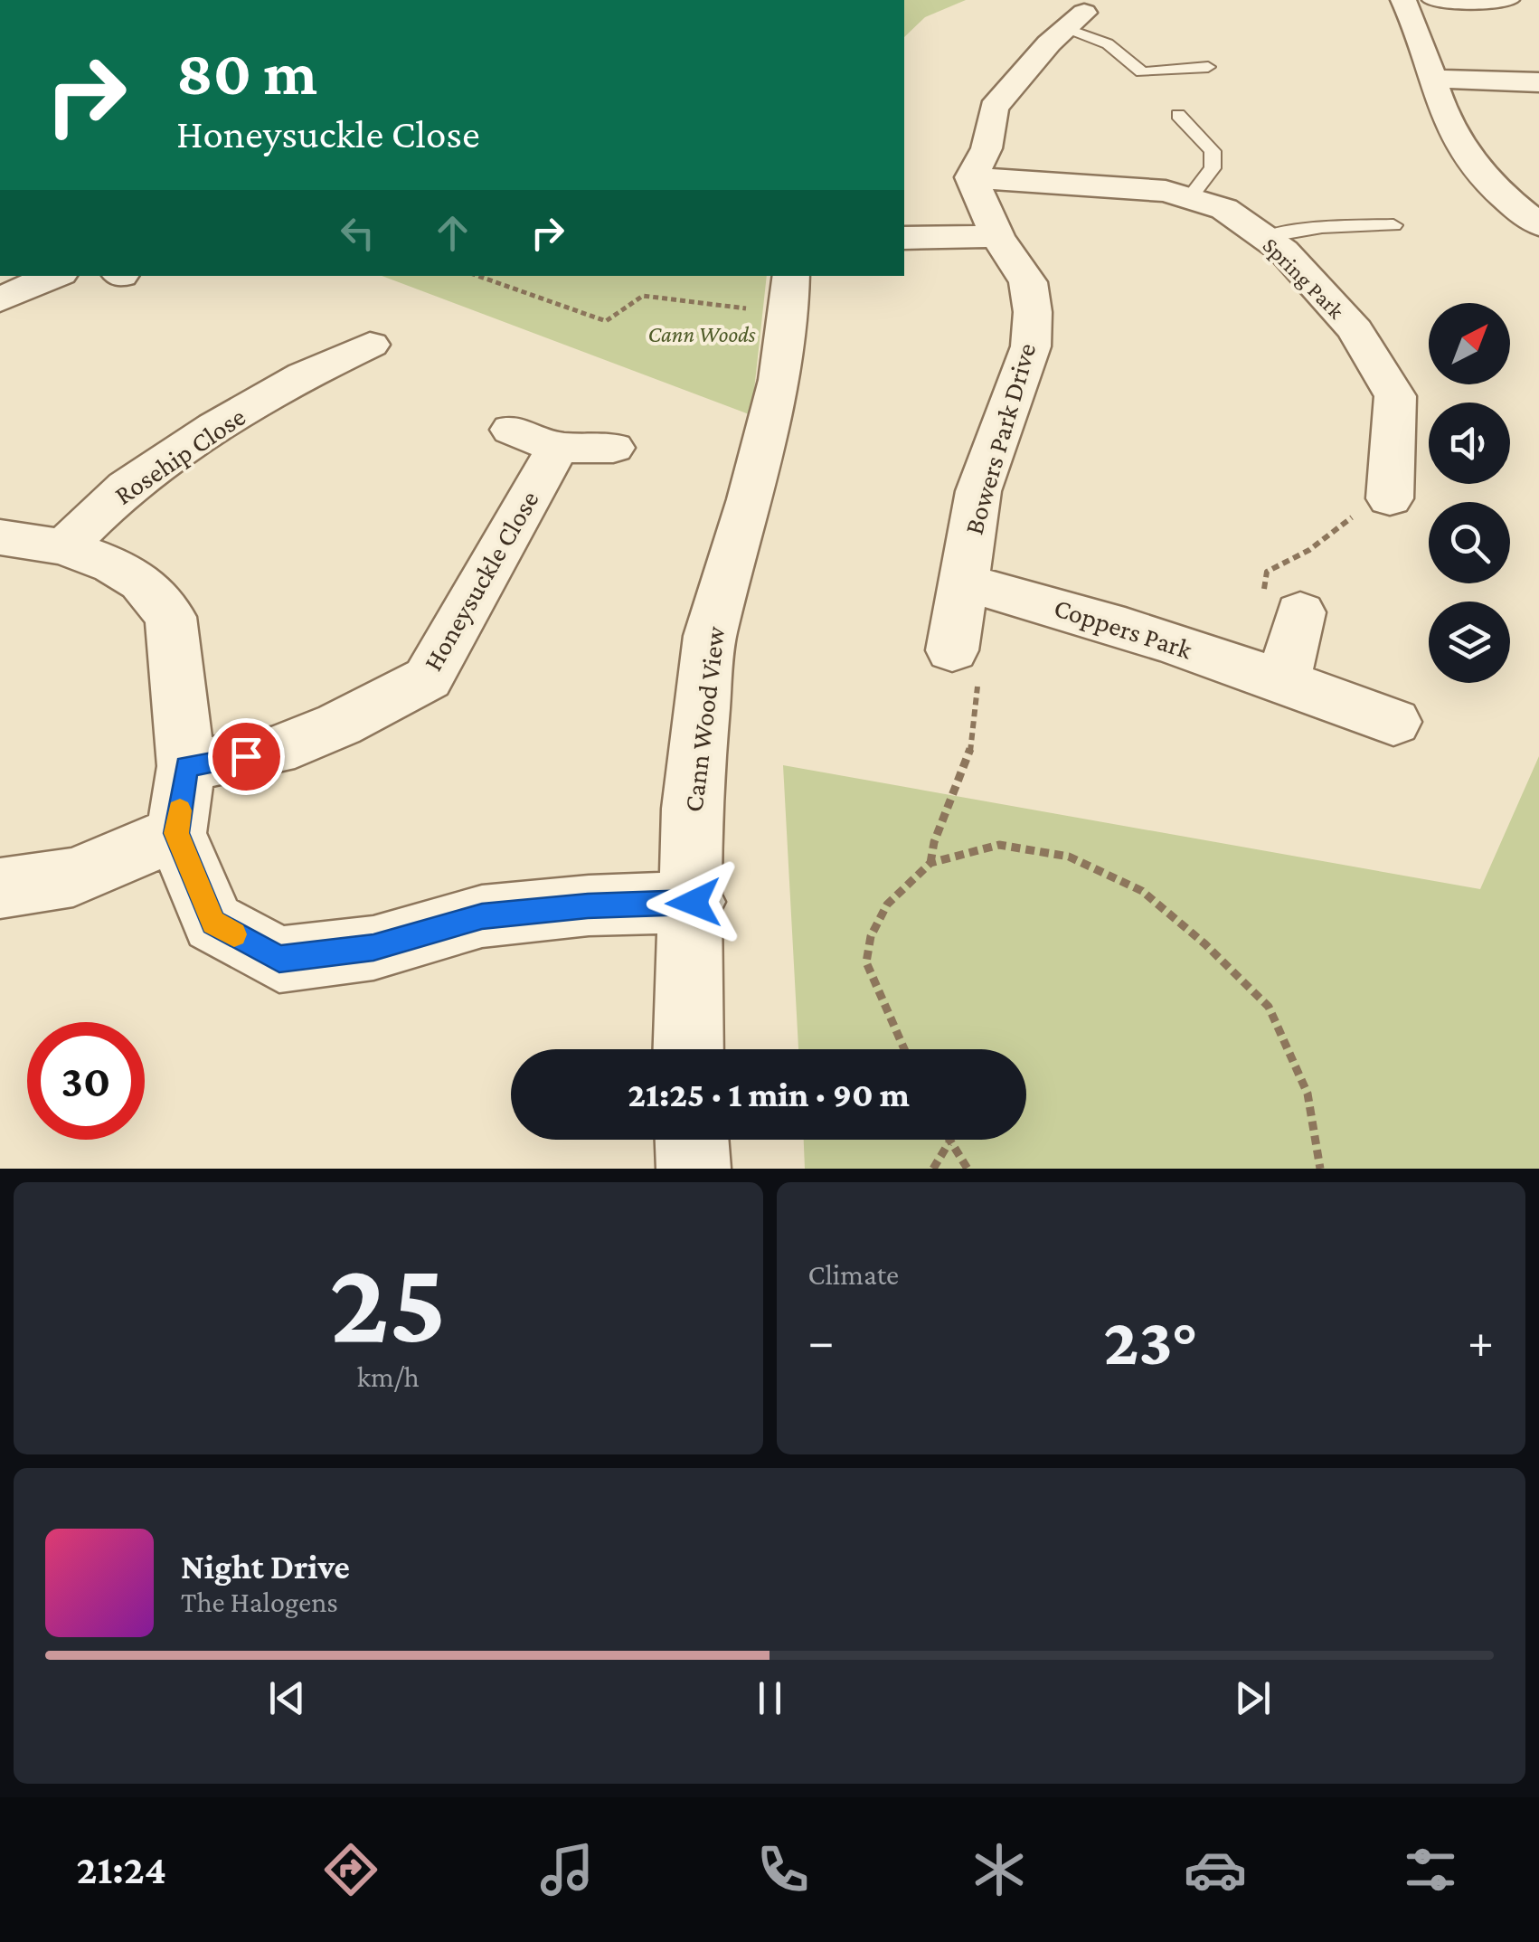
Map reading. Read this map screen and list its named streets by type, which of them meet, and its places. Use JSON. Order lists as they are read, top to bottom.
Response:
{
  "streets": {
    "street": [
      "Spring Park",
      "Bowers Park Drive",
      "Rosehip Close",
      "Honeysuckle Close",
      "Coppers Park",
      "Cann Wood View"
    ]
  },
  "crossings": [
    ["Spring Park", "Bowers Park Drive"],
    ["Bowers Park Drive", "Coppers Park"]
  ],
  "parks": ["Cann Woods"],
  "north": "top right",
  "page": {
    "turn": ["80 m", "Honeysuckle Close"],
    "limit": "30",
    "trip": "21:25 · 1 min · 90 m",
    "tile": [
      ["25", "km/h"],
      "Climate"
    ],
    "heat": ["−", "23°", "+"],
    "song": ["Night Drive", "The Halogens"],
    "tabs": "21:24"
  }
}
